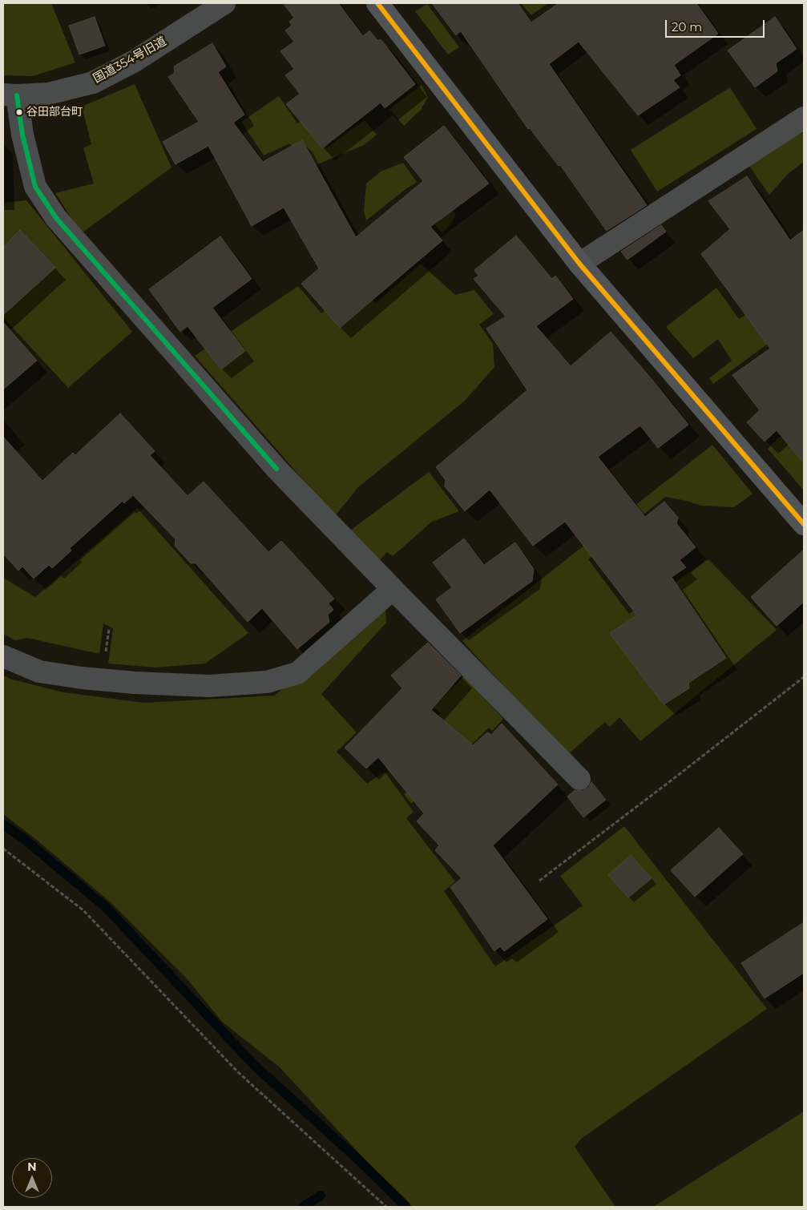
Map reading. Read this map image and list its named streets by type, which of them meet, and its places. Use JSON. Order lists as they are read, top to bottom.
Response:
{
  "streets": {
    "street": ["国道354号旧道"]
  },
  "places": ["谷田部台町"],
  "scale_bar": "20 m",
  "north": "top"
}
